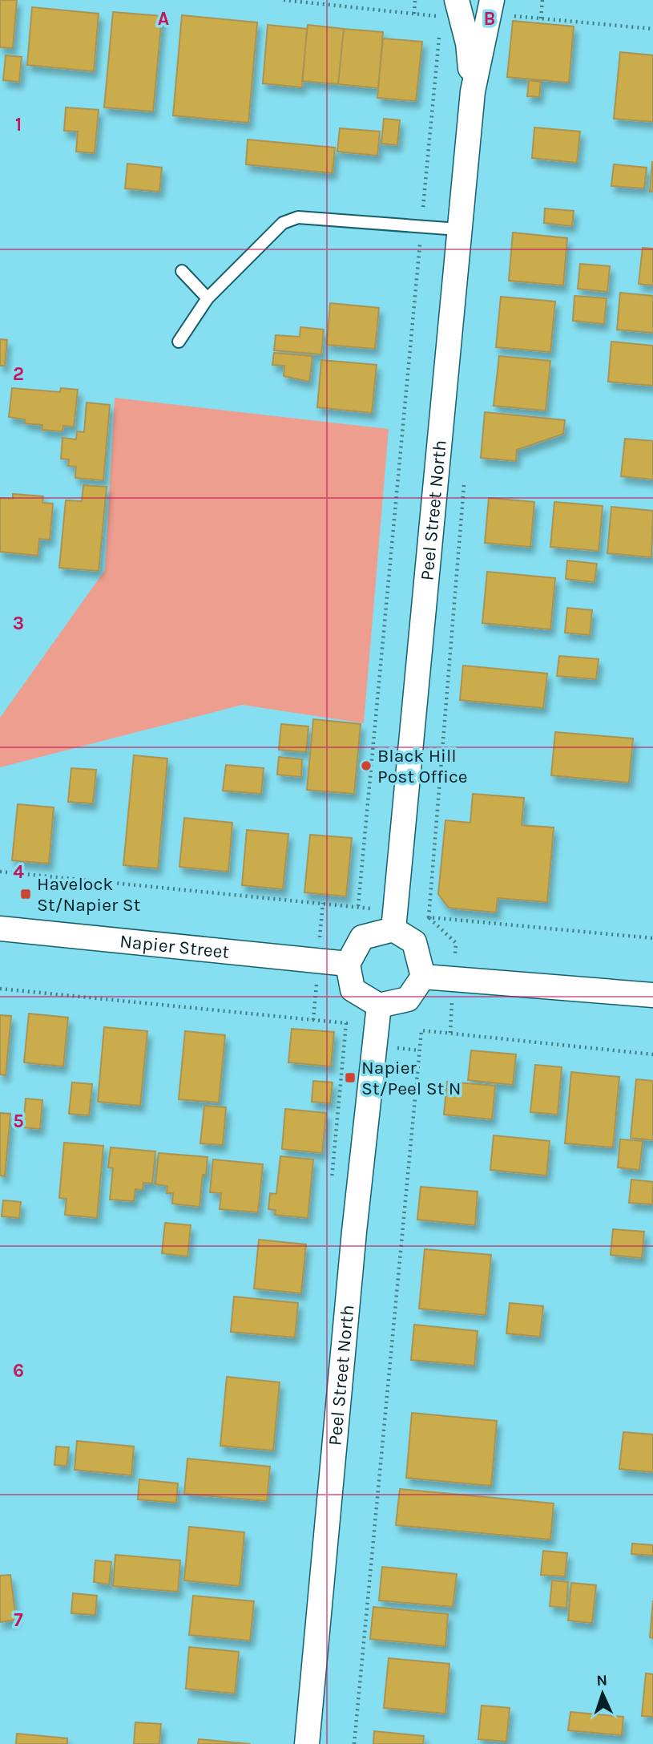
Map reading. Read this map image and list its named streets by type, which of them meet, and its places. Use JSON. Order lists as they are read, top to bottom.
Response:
{
  "streets": {
    "street": ["Peel Street North", "Napier Street"]
  },
  "crossings": [
    ["Peel Street North", "Napier Street"]
  ],
  "places": {
    "other": ["Black Hill Post Office"],
    "transit": ["Havelock St/Napier St", "Napier St/Peel St N"]
  },
  "north": "top",
  "grid": {
    "columns": ["A", "B"],
    "rows": [
      "1",
      "2",
      "3",
      "4",
      "5",
      "6",
      "7"
    ]
  }
}
